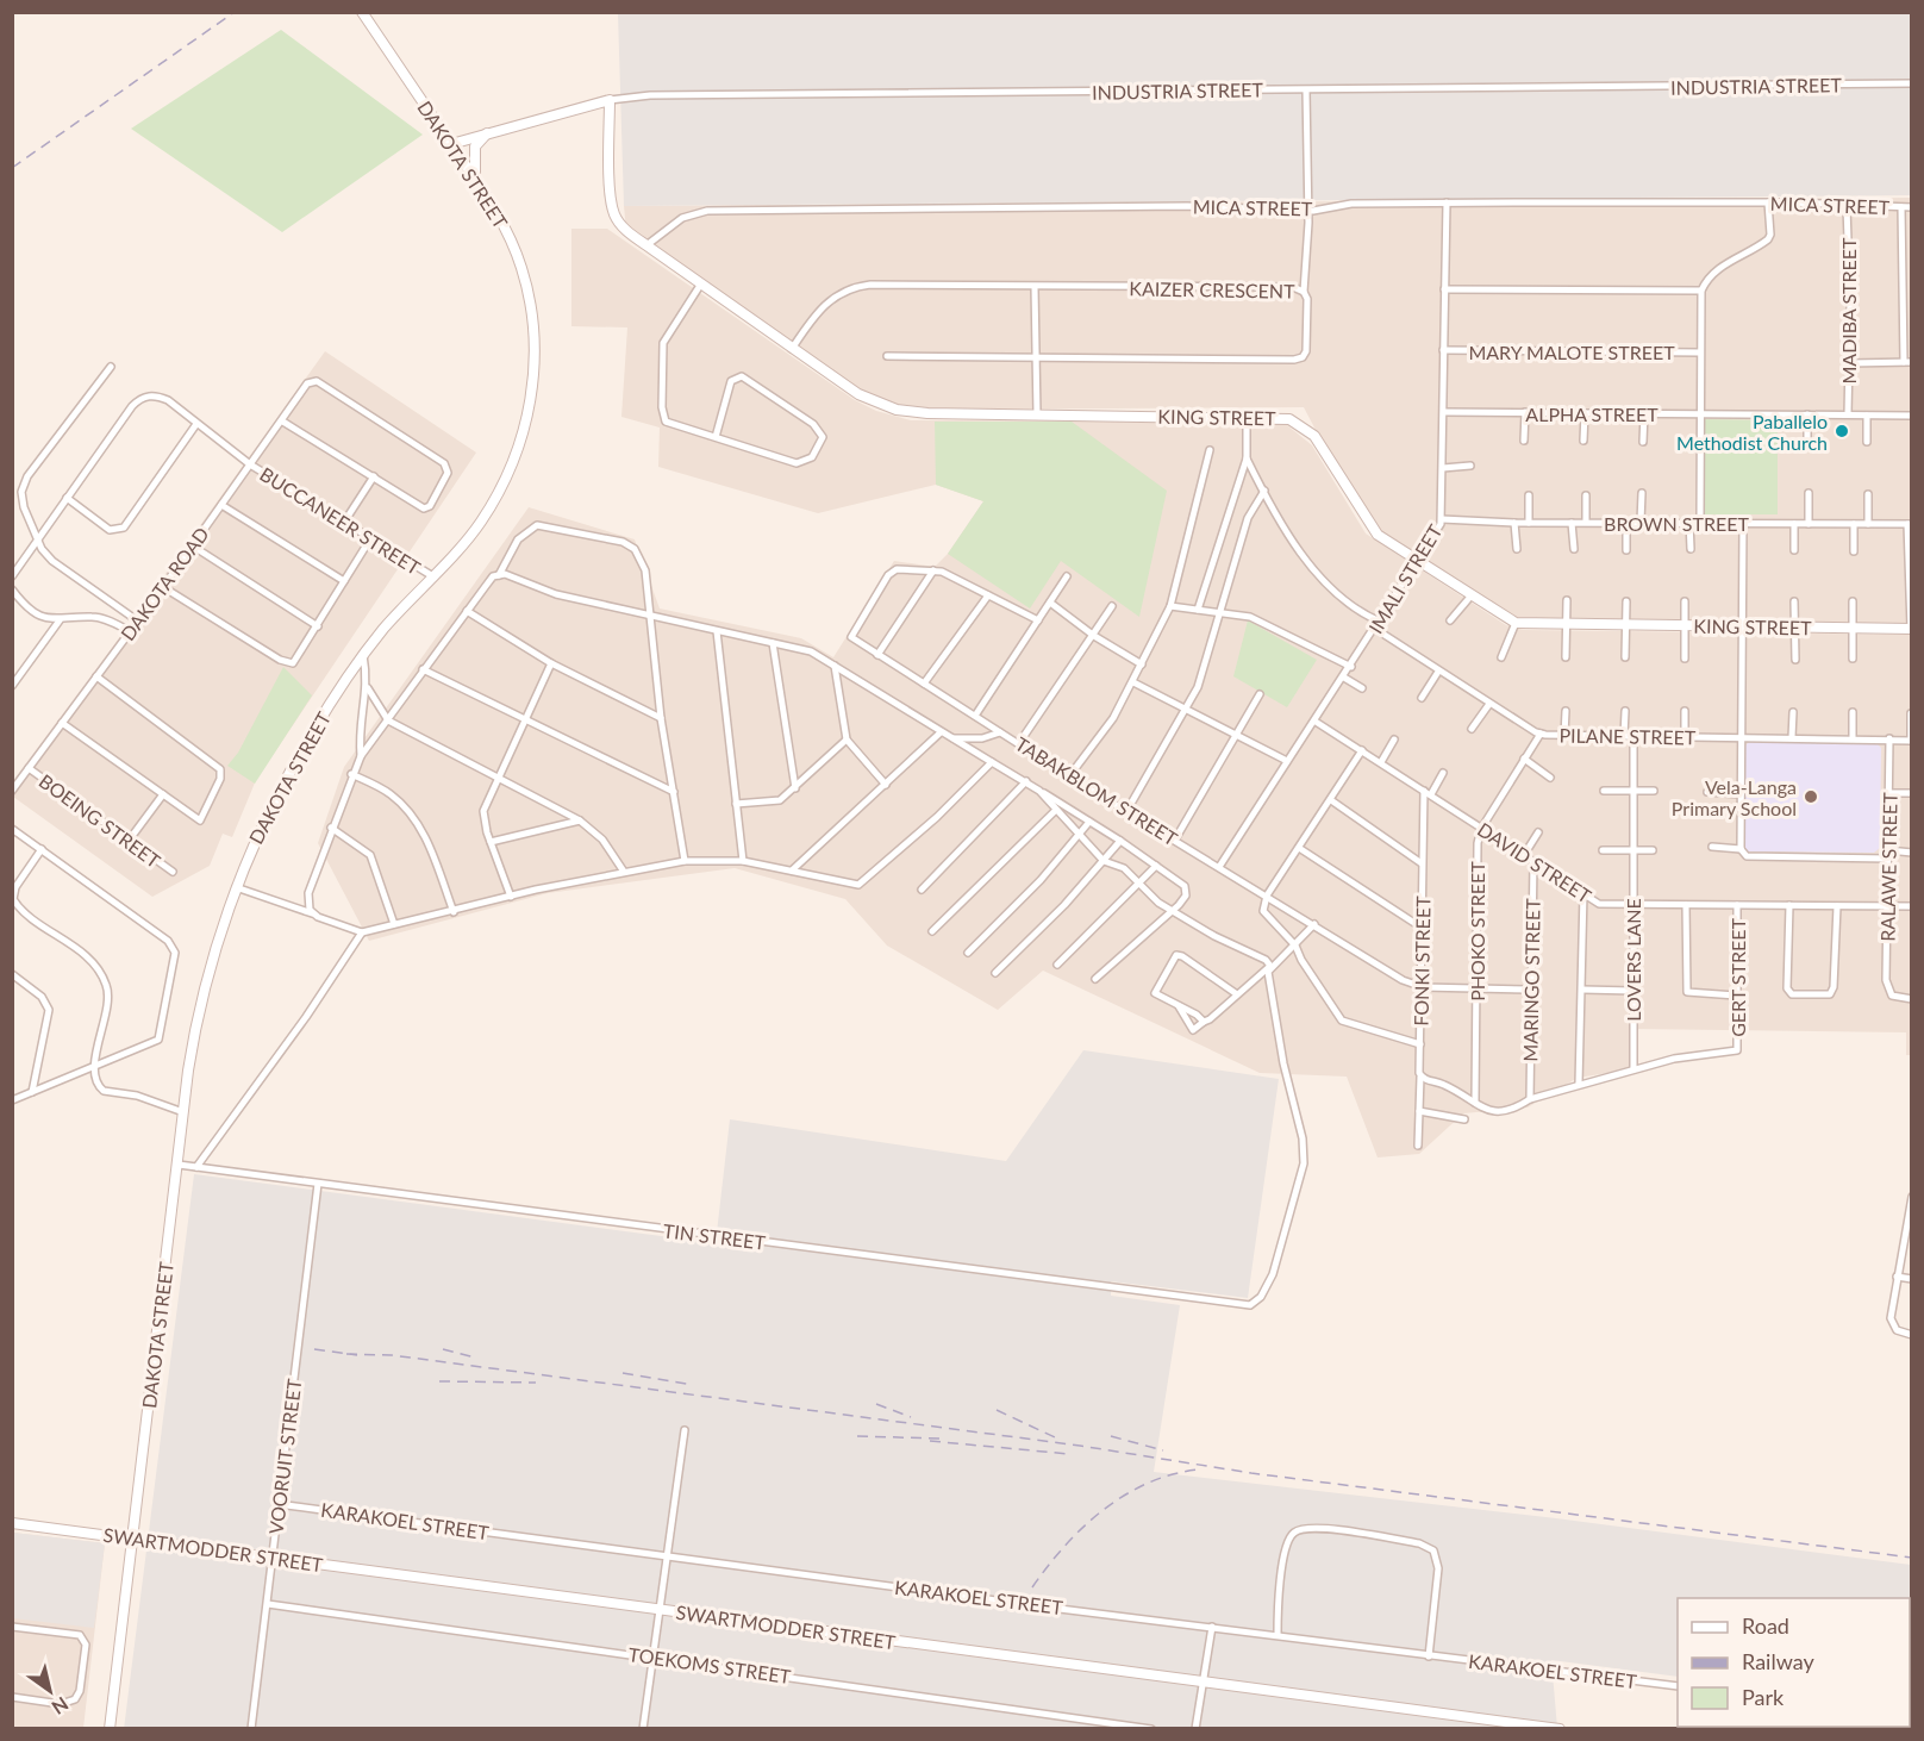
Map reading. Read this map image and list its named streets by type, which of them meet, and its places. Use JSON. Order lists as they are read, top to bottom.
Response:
{
  "streets": {
    "street": [
      "INDUSTRIA STREET",
      "DAKOTA STREET",
      "MICA STREET",
      "KAIZER CRESCENT",
      "MADIBA STREET",
      "MARY MALOTE STREET",
      "ALPHA STREET",
      "KING STREET",
      "BUCCANEER STREET",
      "BROWN STREET",
      "IMALI STREET",
      "DAKOTA ROAD",
      "PILANE STREET",
      "TABAKBLOM STREET",
      "BOEING STREET",
      "DAVID STREET",
      "RALAWE STREET",
      "PHOKO STREET",
      "LOVERS LANE",
      "FONKI STREET",
      "GERT STREET",
      "MARINGO STREET",
      "TIN STREET",
      "VOORUIT STREET",
      "KARAKOEL STREET",
      "SWARTMODDER STREET",
      "TOEKOMS STREET"
    ]
  },
  "crossings": [
    ["INDUSTRIA STREET", "DAKOTA STREET"],
    ["INDUSTRIA STREET", "KING STREET"],
    ["DAKOTA STREET", "BUCCANEER STREET"],
    ["DAKOTA STREET", "TIN STREET"],
    ["DAKOTA STREET", "SWARTMODDER STREET"],
    ["MICA STREET", "MADIBA STREET"],
    ["MICA STREET", "KING STREET"],
    ["MICA STREET", "IMALI STREET"],
    ["KAIZER CRESCENT", "KING STREET"],
    ["MADIBA STREET", "ALPHA STREET"],
    ["MARY MALOTE STREET", "IMALI STREET"],
    ["ALPHA STREET", "IMALI STREET"],
    ["KING STREET", "IMALI STREET"],
    ["BUCCANEER STREET", "DAKOTA ROAD"],
    ["BROWN STREET", "IMALI STREET"],
    ["IMALI STREET", "PILANE STREET"],
    ["IMALI STREET", "TABAKBLOM STREET"],
    ["IMALI STREET", "DAVID STREET"],
    ["DAKOTA ROAD", "BOEING STREET"],
    ["PILANE STREET", "RALAWE STREET"],
    ["PILANE STREET", "PHOKO STREET"],
    ["PILANE STREET", "LOVERS LANE"],
    ["TABAKBLOM STREET", "FONKI STREET"],
    ["DAVID STREET", "RALAWE STREET"],
    ["DAVID STREET", "PHOKO STREET"],
    ["DAVID STREET", "LOVERS LANE"],
    ["DAVID STREET", "FONKI STREET"],
    ["DAVID STREET", "GERT STREET"],
    ["DAVID STREET", "MARINGO STREET"],
    ["LOVERS LANE", "GERT STREET"],
    ["TIN STREET", "VOORUIT STREET"],
    ["VOORUIT STREET", "KARAKOEL STREET"],
    ["VOORUIT STREET", "SWARTMODDER STREET"],
    ["VOORUIT STREET", "TOEKOMS STREET"]
  ],
  "places": ["Paballelo Methodist Church", "Vela-Langa Primary School"],
  "legend": ["Road", "Railway", "Park"],
  "north": "bottom right"
}
